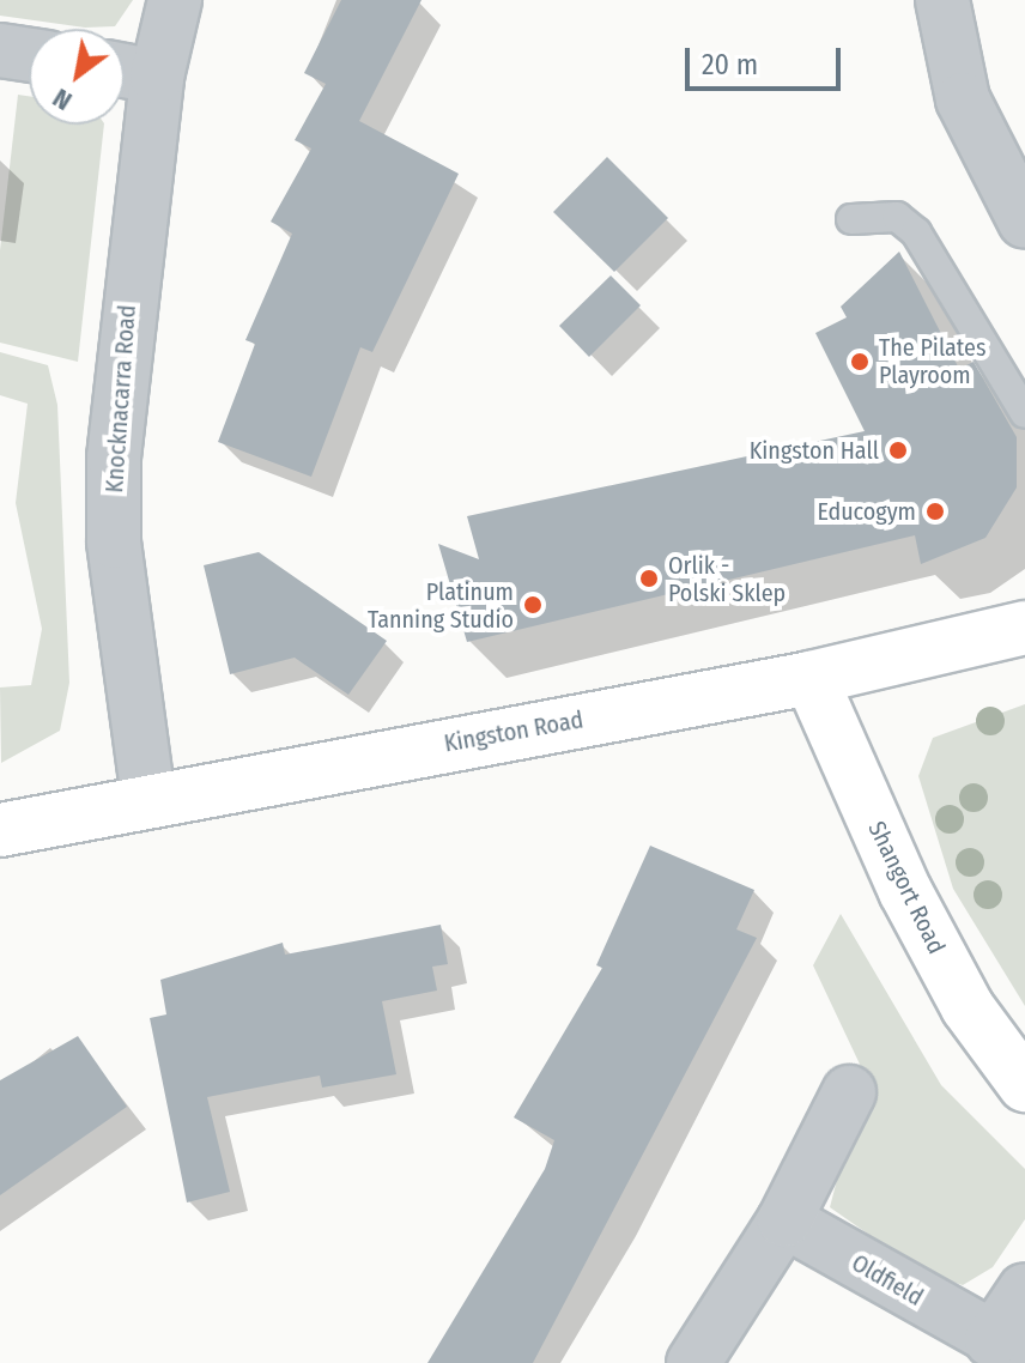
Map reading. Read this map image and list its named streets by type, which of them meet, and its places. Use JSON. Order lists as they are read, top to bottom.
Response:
{
  "streets": {
    "main road": ["Kingston Road", "Shangort Road"],
    "street": ["Knocknacarra Road", "Oldfield"]
  },
  "crossings": [
    ["Knocknacarra Road", "Kingston Road"],
    ["Kingston Road", "Shangort Road"]
  ],
  "places": [
    "The Pilates Playroom",
    "Kingston Hall",
    "Educogym",
    "Orlik - Polski Sklep",
    "Platinum Tanning Studio"
  ],
  "scale_bar": "20 m",
  "north": "bottom left"
}
